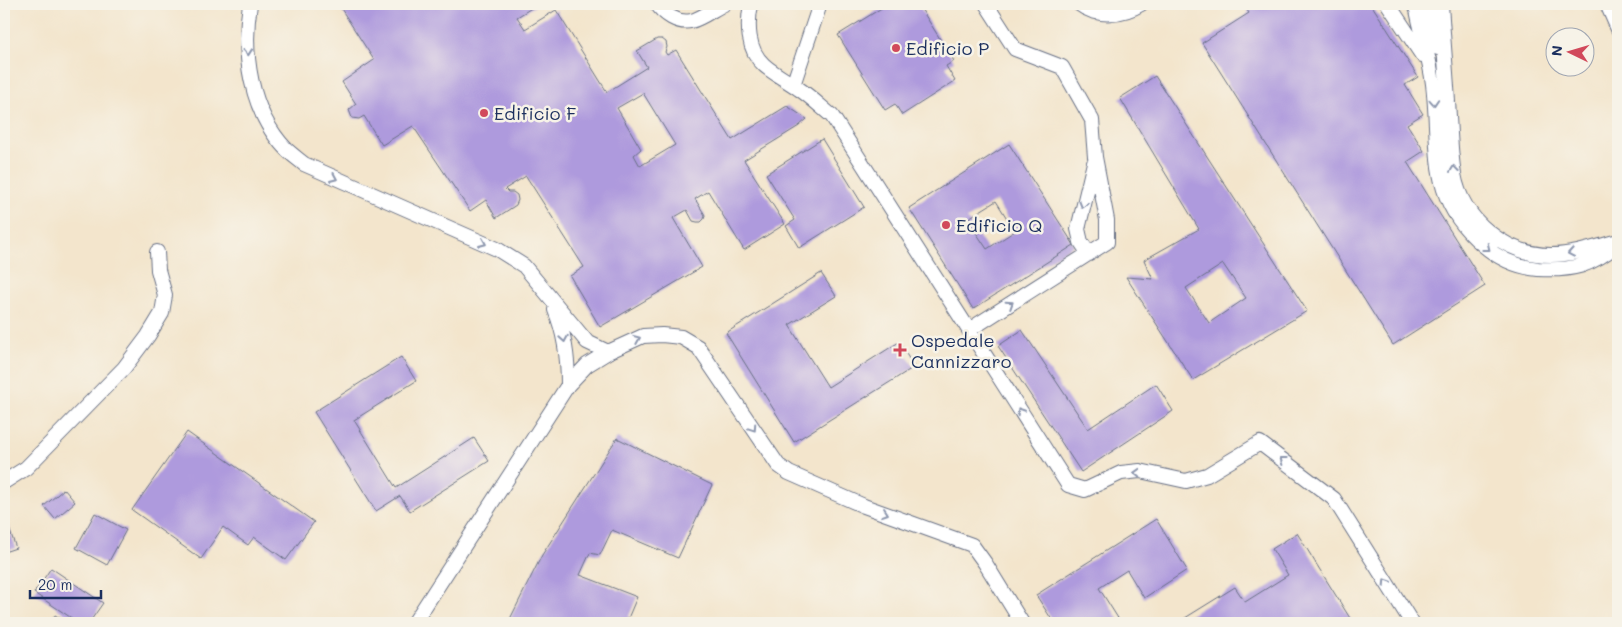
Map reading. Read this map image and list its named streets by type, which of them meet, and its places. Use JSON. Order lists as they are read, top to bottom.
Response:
{
  "places": {
    "other": ["Edificio P", "Edificio F", "Edificio Q"],
    "health": ["Ospedale Cannizzaro"]
  },
  "scale_bar": "20 m",
  "north": "left"
}
